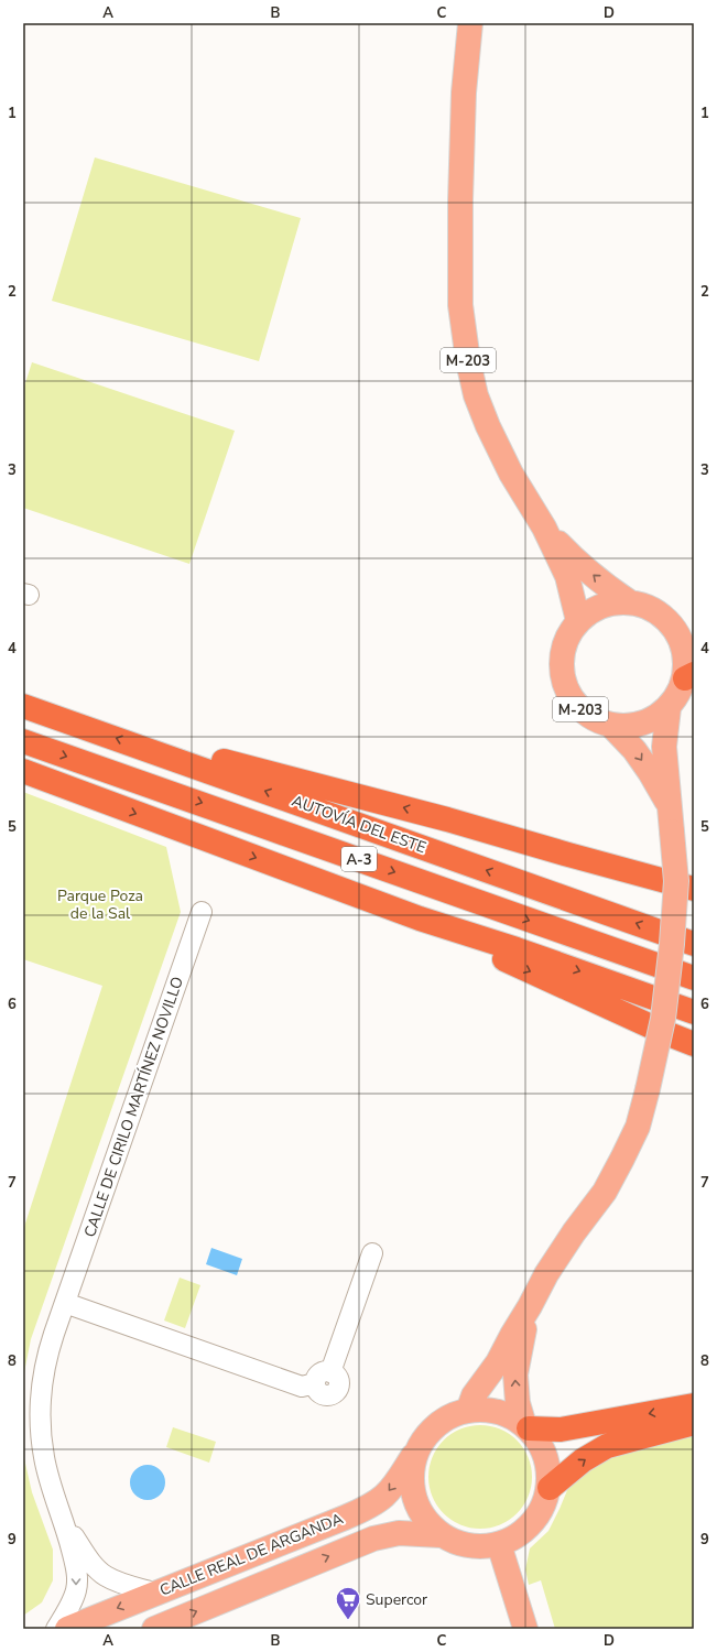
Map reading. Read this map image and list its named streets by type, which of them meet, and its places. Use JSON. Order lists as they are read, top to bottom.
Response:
{
  "streets": {
    "highway": ["AUTOVÍA DEL ESTE", "A-3"],
    "main road": ["M-203", "CALLE REAL DE ARGANDA"],
    "street": ["CALLE DE CIRILO MARTÍNEZ NOVILLO"]
  },
  "crossings": [
    ["CALLE DE CIRILO MARTÍNEZ NOVILLO", "CALLE REAL DE ARGANDA"]
  ],
  "parks": ["Parque Poza de la Sal"],
  "places": {
    "supermarket": ["Supercor"]
  },
  "grid": {
    "columns": [
      "A",
      "B",
      "C",
      "D"
    ],
    "rows": [
      "1",
      "2",
      "3",
      "4",
      "5",
      "6",
      "7",
      "8",
      "9"
    ]
  }
}
